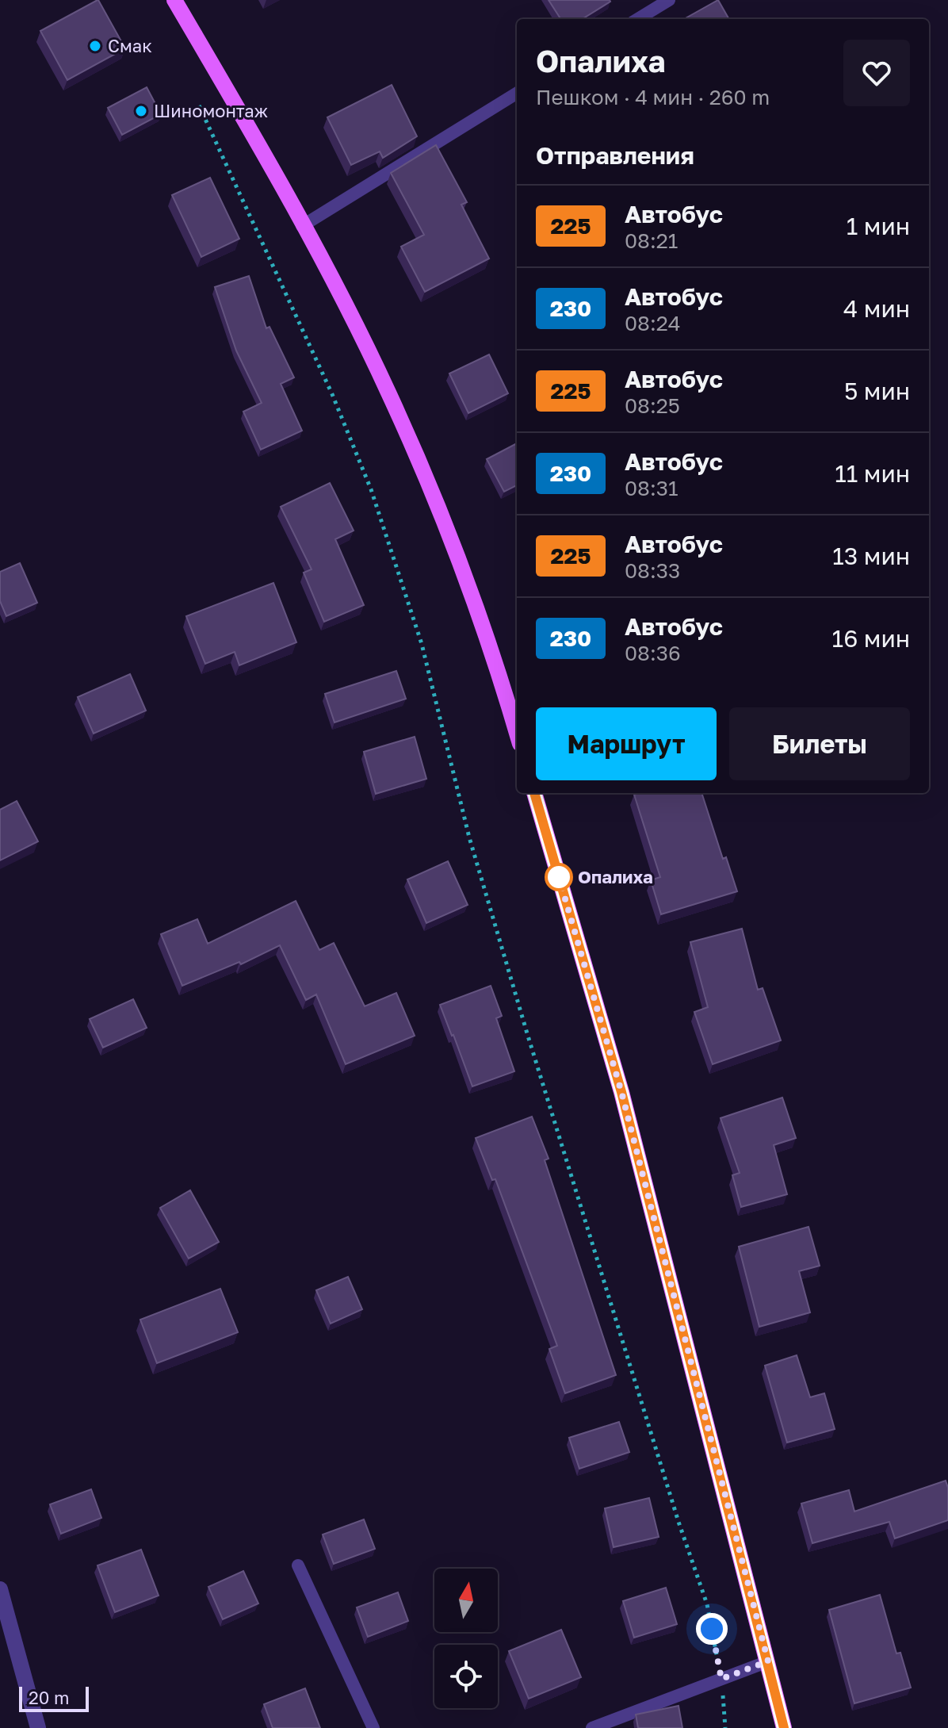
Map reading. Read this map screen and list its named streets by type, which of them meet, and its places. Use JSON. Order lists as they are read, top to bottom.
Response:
{
  "places": ["Смак", "Шиномонтаж", "Опалиха"],
  "lines": ["bus line 225"],
  "scale_bar": "20 m",
  "north": "top",
  "page": {
    "heading": [
      ["Опалиха", "Пешком · 4 мин · 260 m"],
      "Отправления"
    ],
    "list": [
      {
        "mark": "225",
        "name": "Автобус",
        "note": "08:21",
        "value": "1 мин"
      },
      {
        "mark": "230",
        "name": "Автобус",
        "note": "08:24",
        "value": "4 мин"
      },
      {
        "mark": "225",
        "name": "Автобус",
        "note": "08:25",
        "value": "5 мин"
      },
      {
        "mark": "230",
        "name": "Автобус",
        "note": "08:31",
        "value": "11 мин"
      },
      {
        "mark": "225",
        "name": "Автобус",
        "note": "08:33",
        "value": "13 мин"
      },
      {
        "mark": "230",
        "name": "Автобус",
        "note": "08:36",
        "value": "16 мин"
      }
    ],
    "buttons": ["Маршрут", "Билеты"],
    "scale": "20 m"
  }
}
